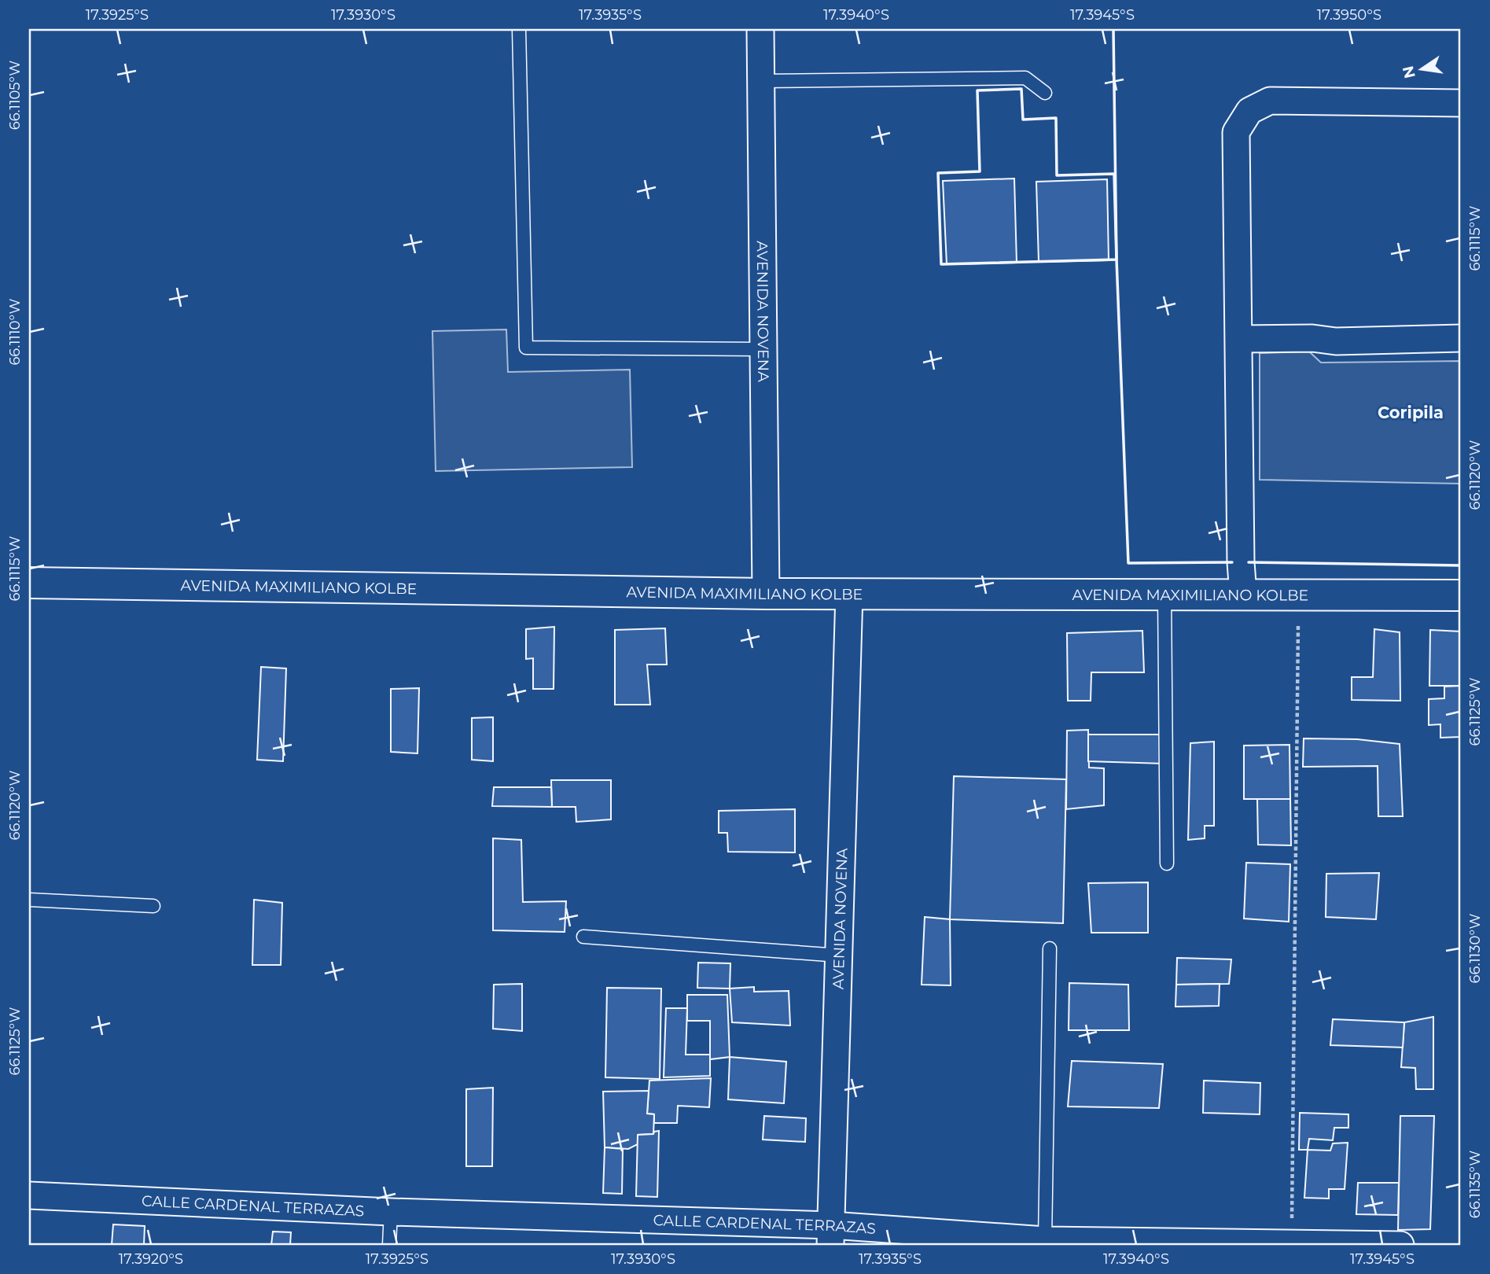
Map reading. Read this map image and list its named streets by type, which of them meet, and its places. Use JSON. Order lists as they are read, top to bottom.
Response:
{
  "streets": {
    "main road": ["AVENIDA MAXIMILIANO KOLBE"],
    "street": ["AVENIDA NOVENA", "CALLE CARDENAL TERRAZAS"]
  },
  "crossings": [
    ["AVENIDA NOVENA", "AVENIDA MAXIMILIANO KOLBE"],
    ["AVENIDA NOVENA", "CALLE CARDENAL TERRAZAS"]
  ],
  "districts": ["Coripila"],
  "north": "left",
  "coordinates": [
    "17.3925°S",
    "17.3930°S",
    "17.3935°S",
    "17.3940°S",
    "17.3945°S",
    "17.3950°S",
    "66.1105°W",
    "66.1115°W",
    "66.1110°W",
    "66.1120°W",
    "66.1125°W",
    "66.1130°W",
    "66.1135°W",
    "17.3920°S"
  ]
}
